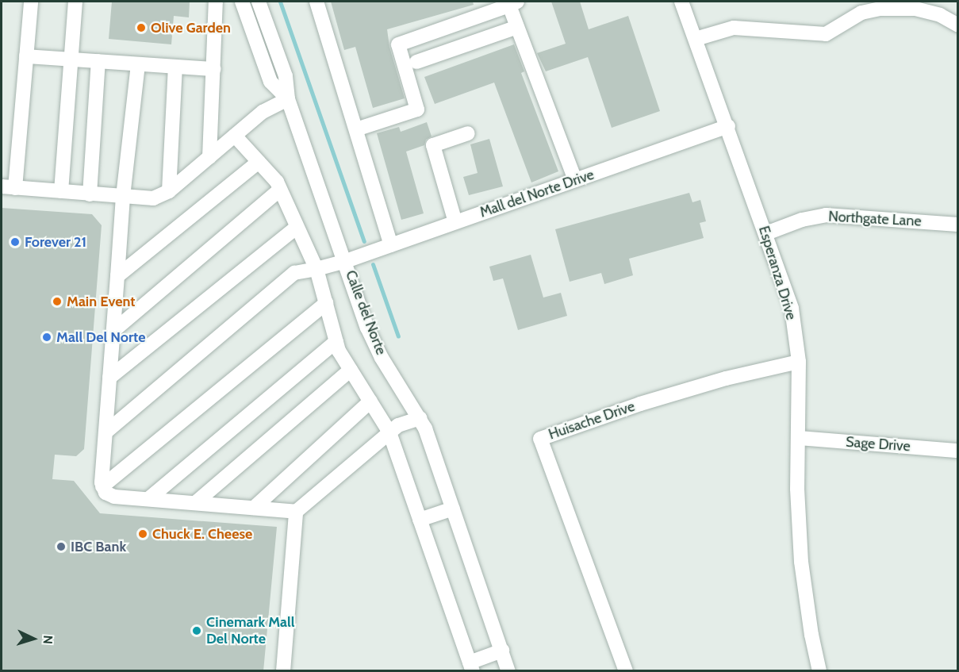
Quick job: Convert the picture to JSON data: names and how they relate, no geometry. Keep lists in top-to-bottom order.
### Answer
{
  "streets": {
    "street": [
      "Mall del Norte Drive",
      "Northgate Lane",
      "Esperanza Drive",
      "Calle del Norte",
      "Huisache Drive",
      "Sage Drive"
    ]
  },
  "crossings": [
    ["Mall del Norte Drive", "Esperanza Drive"],
    ["Mall del Norte Drive", "Calle del Norte"],
    ["Northgate Lane", "Esperanza Drive"],
    ["Esperanza Drive", "Huisache Drive"],
    ["Esperanza Drive", "Sage Drive"]
  ],
  "places": [
    "Olive Garden",
    "Forever 21",
    "Main Event",
    "Mall Del Norte",
    "Chuck E. Cheese",
    "IBC Bank",
    "Cinemark Mall Del Norte"
  ],
  "north": "right"
}
